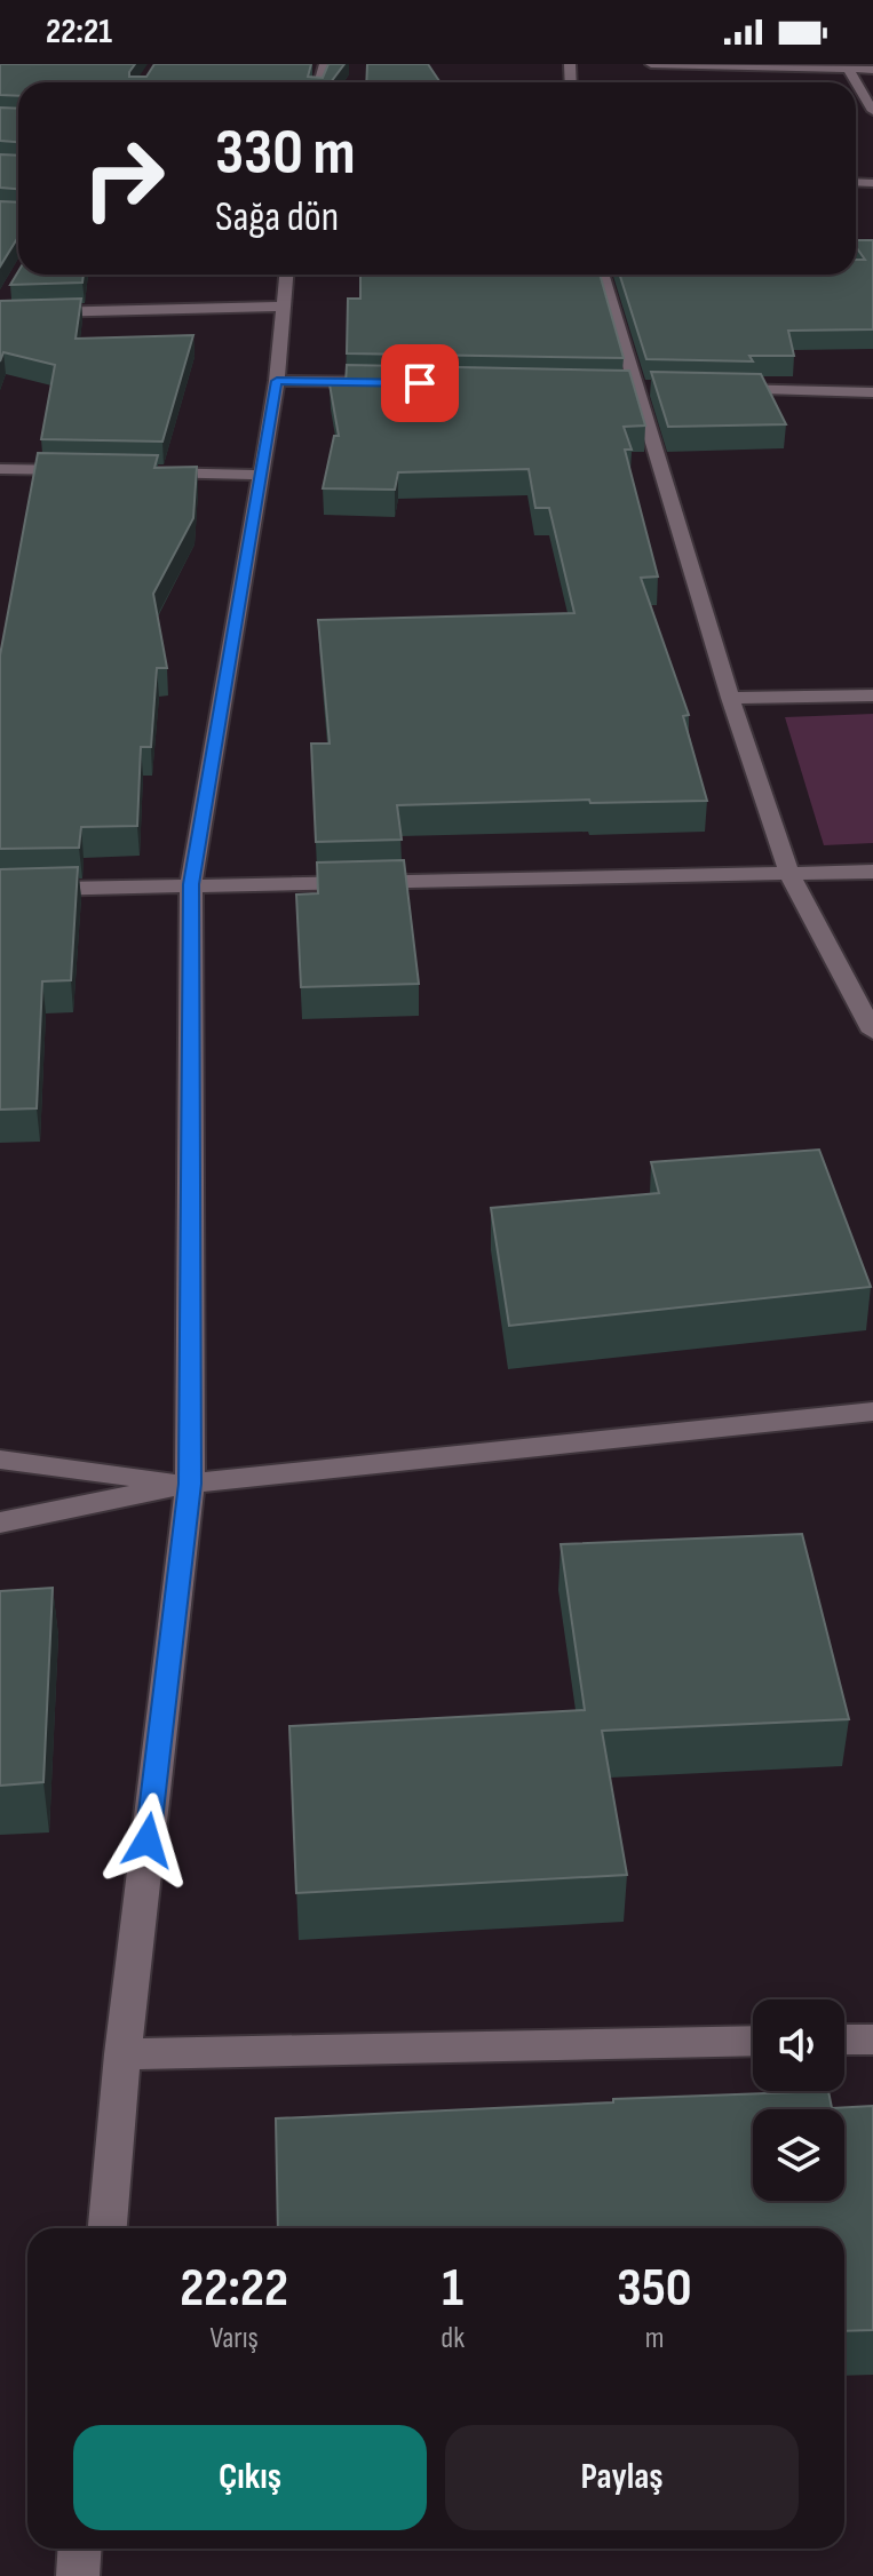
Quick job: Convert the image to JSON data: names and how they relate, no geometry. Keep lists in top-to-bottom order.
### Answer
{
  "page": {
    "status": "22:21",
    "turn": ["330 m", "Sağa dön"],
    "eta": [
      "22:22",
      "Varış",
      "1",
      "dk",
      "350",
      "m"
    ],
    "buttons": ["Çıkış", "Paylaş"]
  }
}
